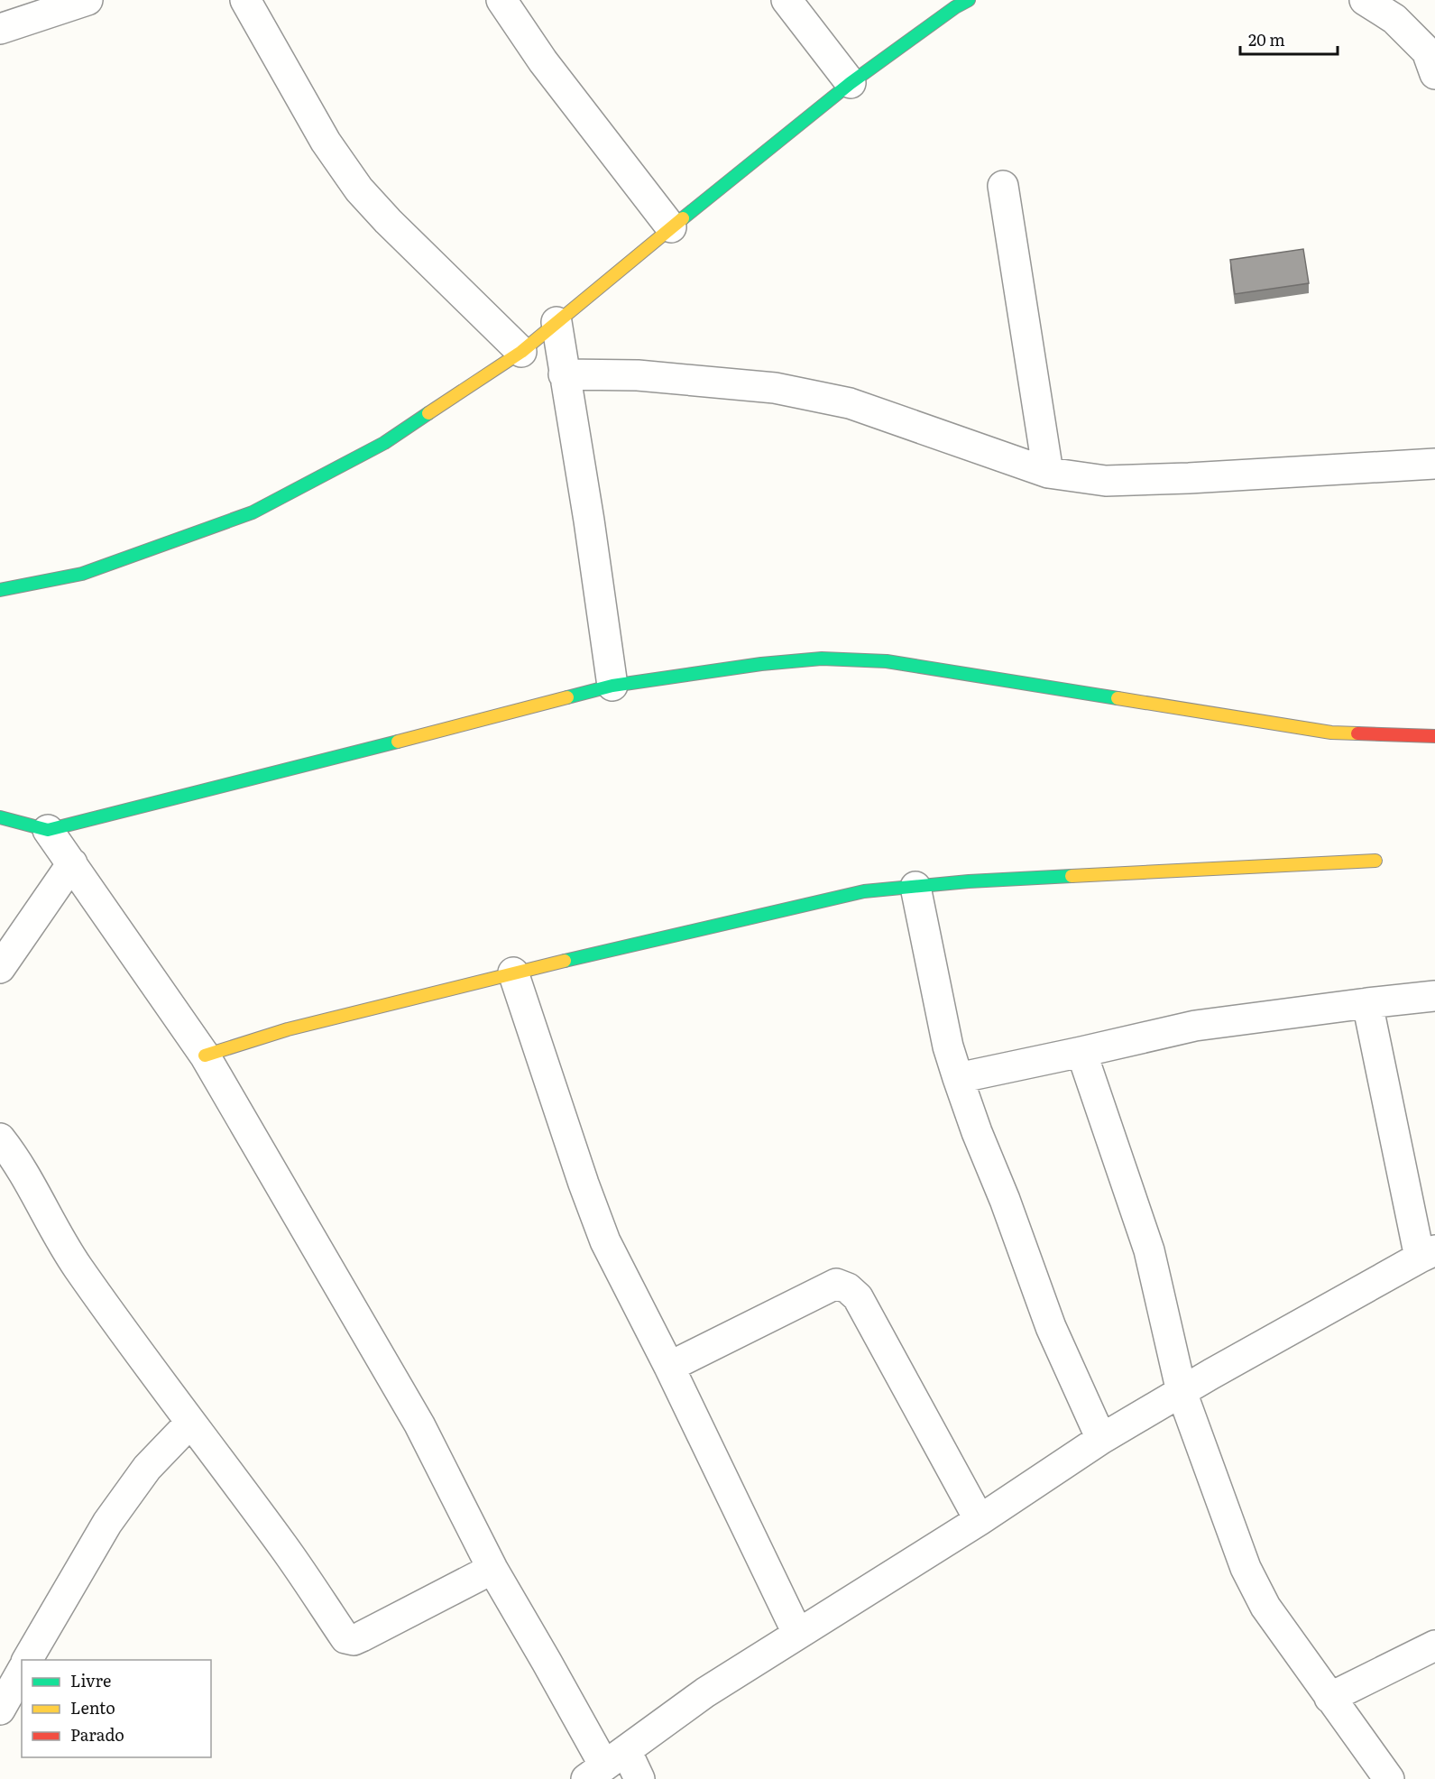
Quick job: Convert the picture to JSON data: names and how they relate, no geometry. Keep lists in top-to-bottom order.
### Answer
{
  "legend": ["Livre", "Lento", "Parado"],
  "scale_bar": "20 m"
}
